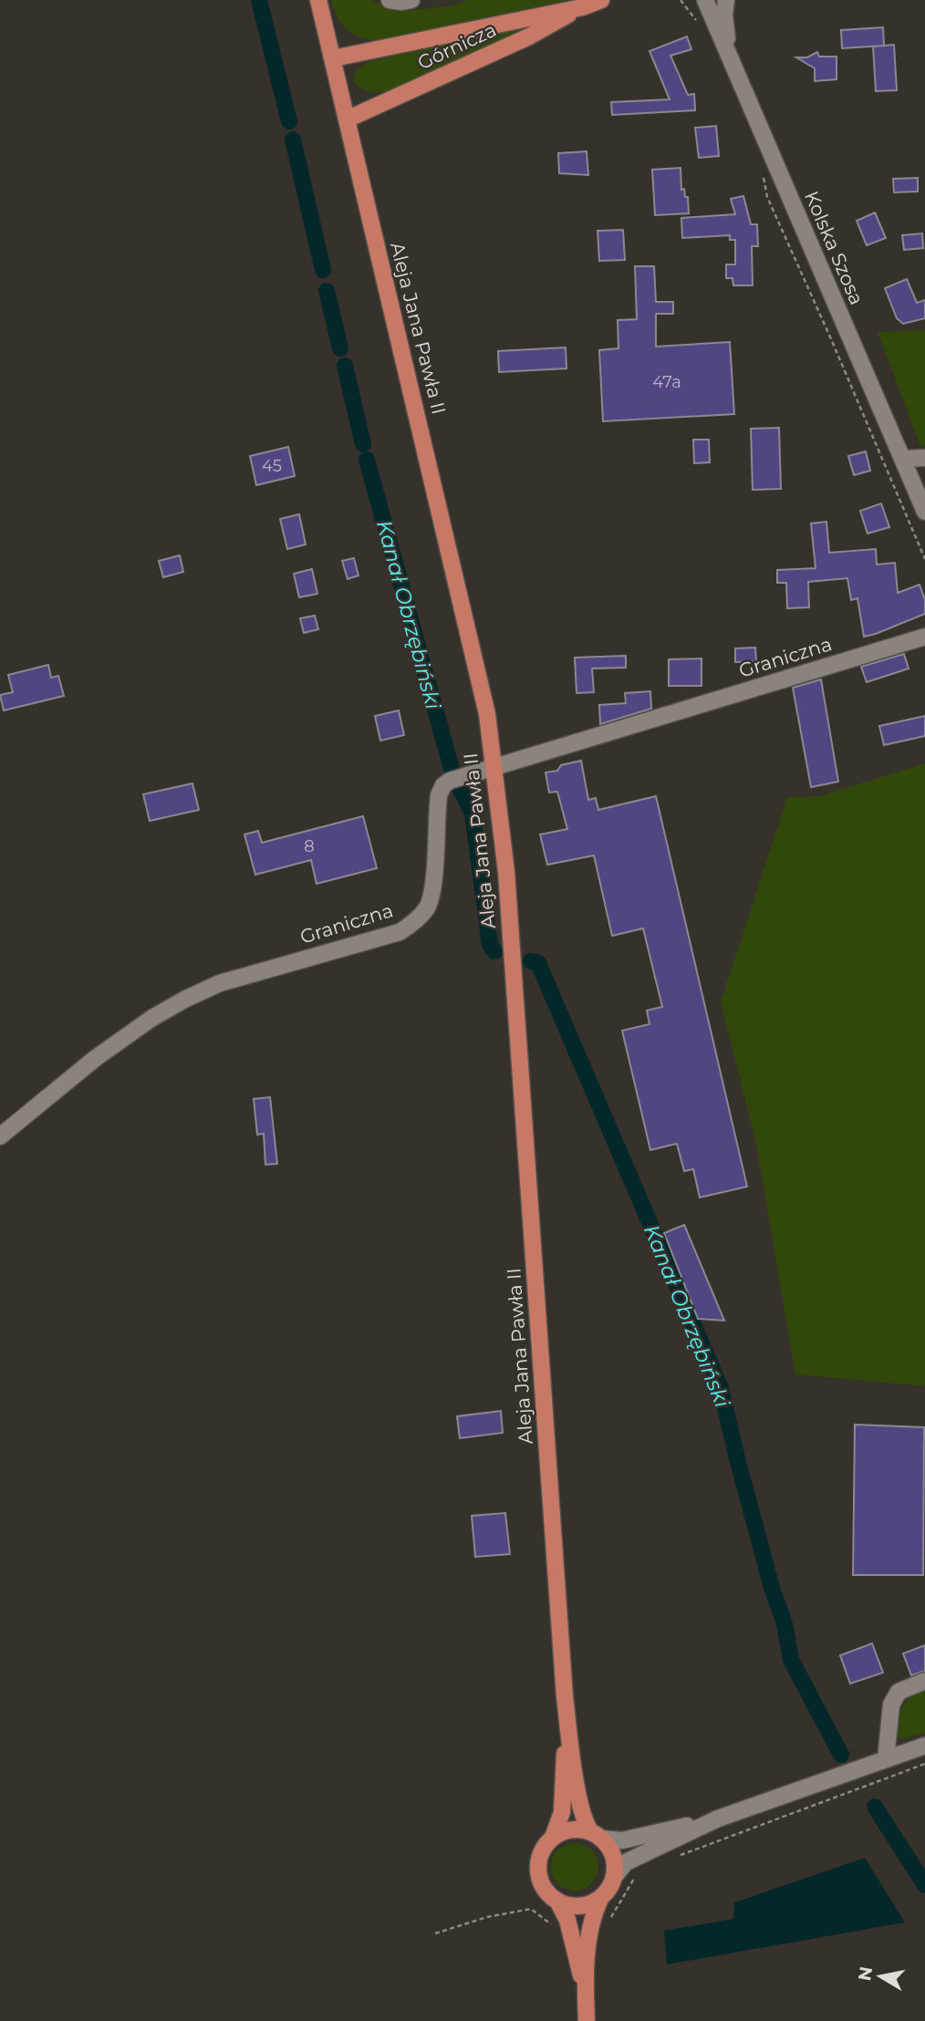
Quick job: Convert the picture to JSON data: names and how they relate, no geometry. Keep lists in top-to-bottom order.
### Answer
{
  "streets": {
    "main road": ["Górnicza", "Aleja Jana Pawła II"],
    "street": ["Kolska Szosa", "Graniczna"]
  },
  "crossings": [
    ["Górnicza", "Aleja Jana Pawła II"],
    ["Aleja Jana Pawła II", "Graniczna"]
  ],
  "water": ["Kanał Obrzębiński"],
  "house_numbers": ["47a", "45", "8"],
  "north": "left"
}
